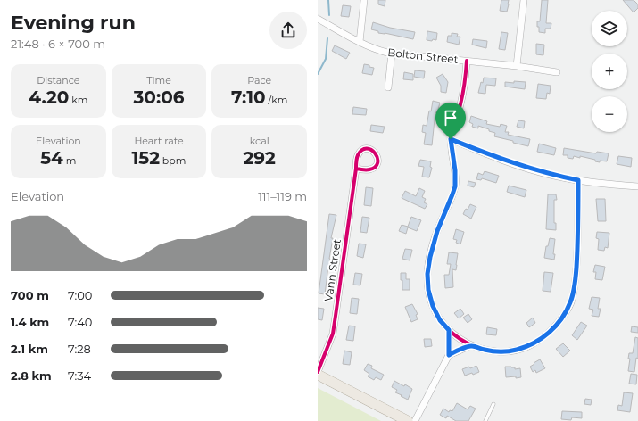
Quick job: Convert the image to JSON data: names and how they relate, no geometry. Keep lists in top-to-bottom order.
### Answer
{
  "streets": {
    "street": ["Bolton Street", "Vann Street"]
  },
  "page": {
    "heading": ["Evening run", "21:48 · 6 × 700 m"],
    "map_buttons": ["+", "−"],
    "stats": [
      ["Distance", "4.20 km"],
      ["Time", "30:06"],
      ["Pace", "7:10 /km"],
      ["Elevation", "54 m"],
      ["Heart rate", "152 bpm"],
      ["kcal", "292"]
    ],
    "chart": ["Elevation", "111–119 m"],
    "list": [
      {
        "name": "700 m",
        "note": "7:00"
      },
      {
        "name": "1.4 km",
        "note": "7:40"
      },
      {
        "name": "2.1 km",
        "note": "7:28"
      },
      {
        "name": "2.8 km",
        "note": "7:34"
      }
    ]
  }
}
